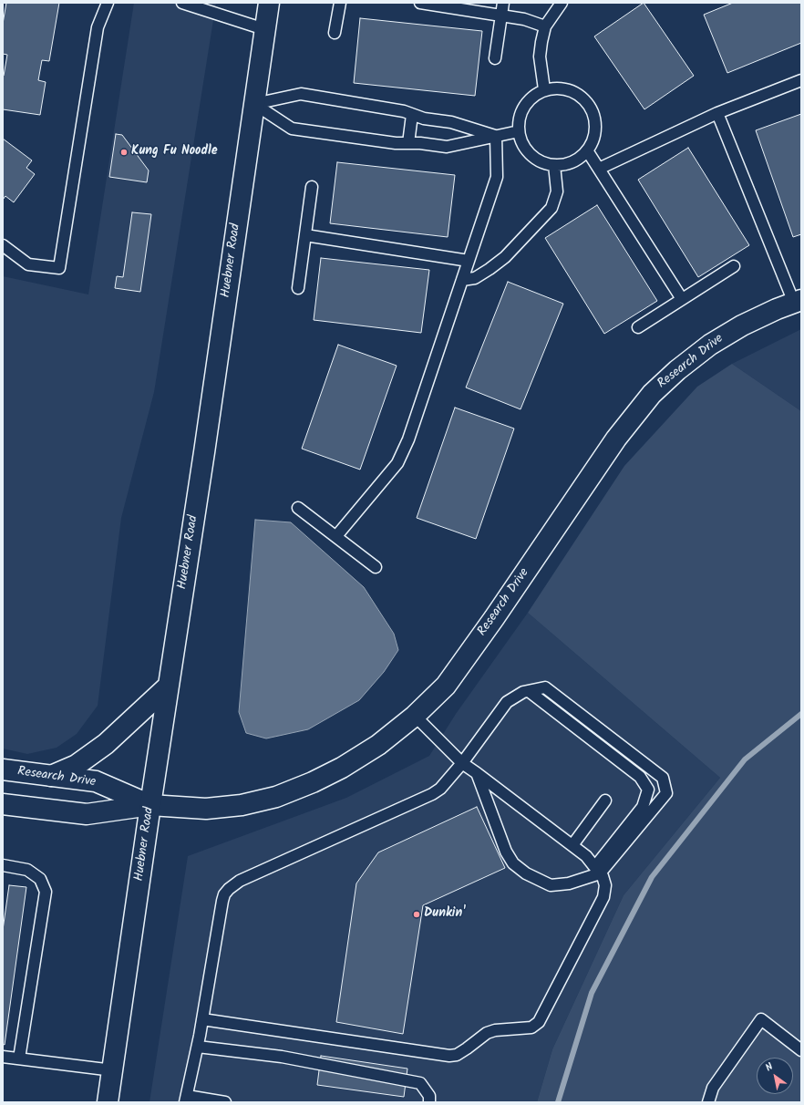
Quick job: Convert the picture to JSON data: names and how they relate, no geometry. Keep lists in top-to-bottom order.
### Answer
{
  "streets": {
    "main road": ["Huebner Road", "Research Drive"]
  },
  "crossings": [
    ["Huebner Road", "Research Drive"]
  ],
  "places": ["Kung Fu Noodle", "Dunkin'"],
  "north": "top left"
}
